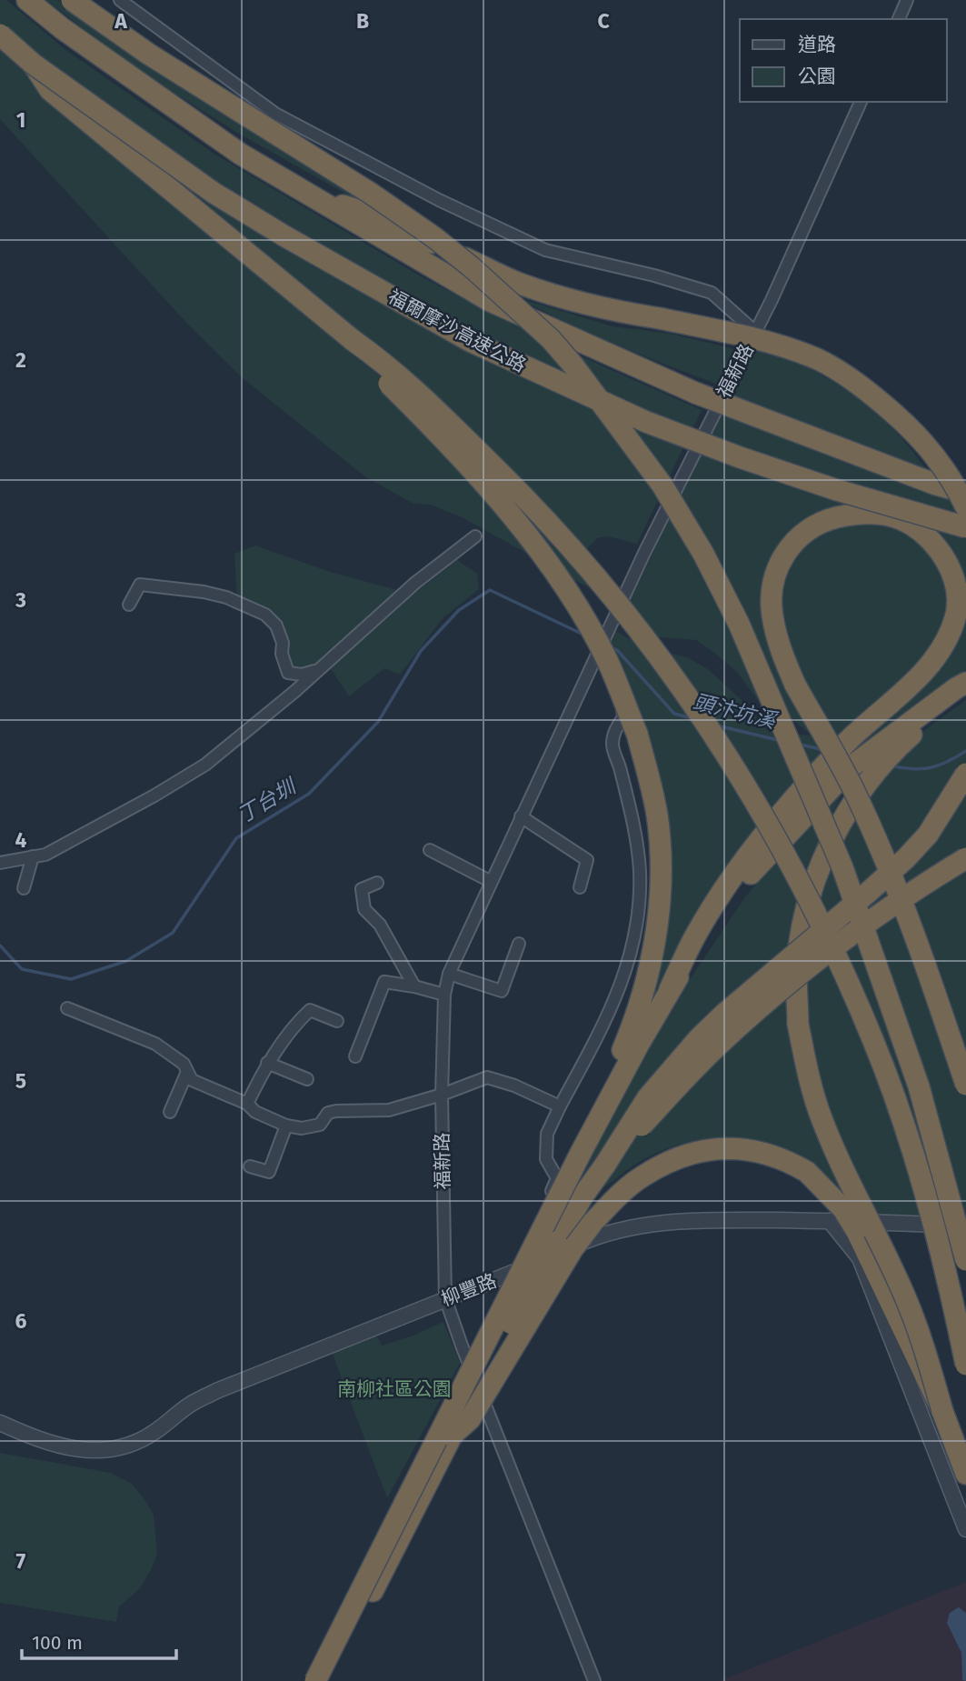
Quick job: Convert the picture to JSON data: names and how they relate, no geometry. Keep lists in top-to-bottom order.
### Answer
{
  "streets": {
    "highway": ["福爾摩沙高速公路"],
    "street": ["福新路", "柳豐路"]
  },
  "crossings": [
    ["福新路", "柳豐路"]
  ],
  "water": ["頭汴坑溪", "丁台圳"],
  "parks": ["南柳社區公園"],
  "legend": ["道路", "公園"],
  "scale_bar": "100 m",
  "grid": {
    "columns": ["A", "B", "C"],
    "rows": [
      "1",
      "2",
      "3",
      "4",
      "5",
      "6",
      "7"
    ]
  }
}
